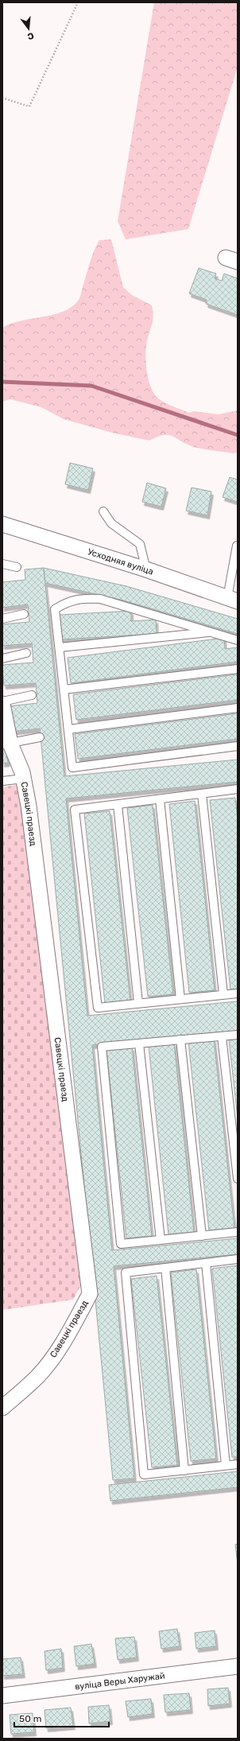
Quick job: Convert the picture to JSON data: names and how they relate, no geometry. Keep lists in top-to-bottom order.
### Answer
{
  "streets": {
    "street": ["Усходняя вуліца", "Савецкі праезд", "вуліца Веры Харужай"]
  },
  "scale_bar": "50 m",
  "north": "bottom"
}
